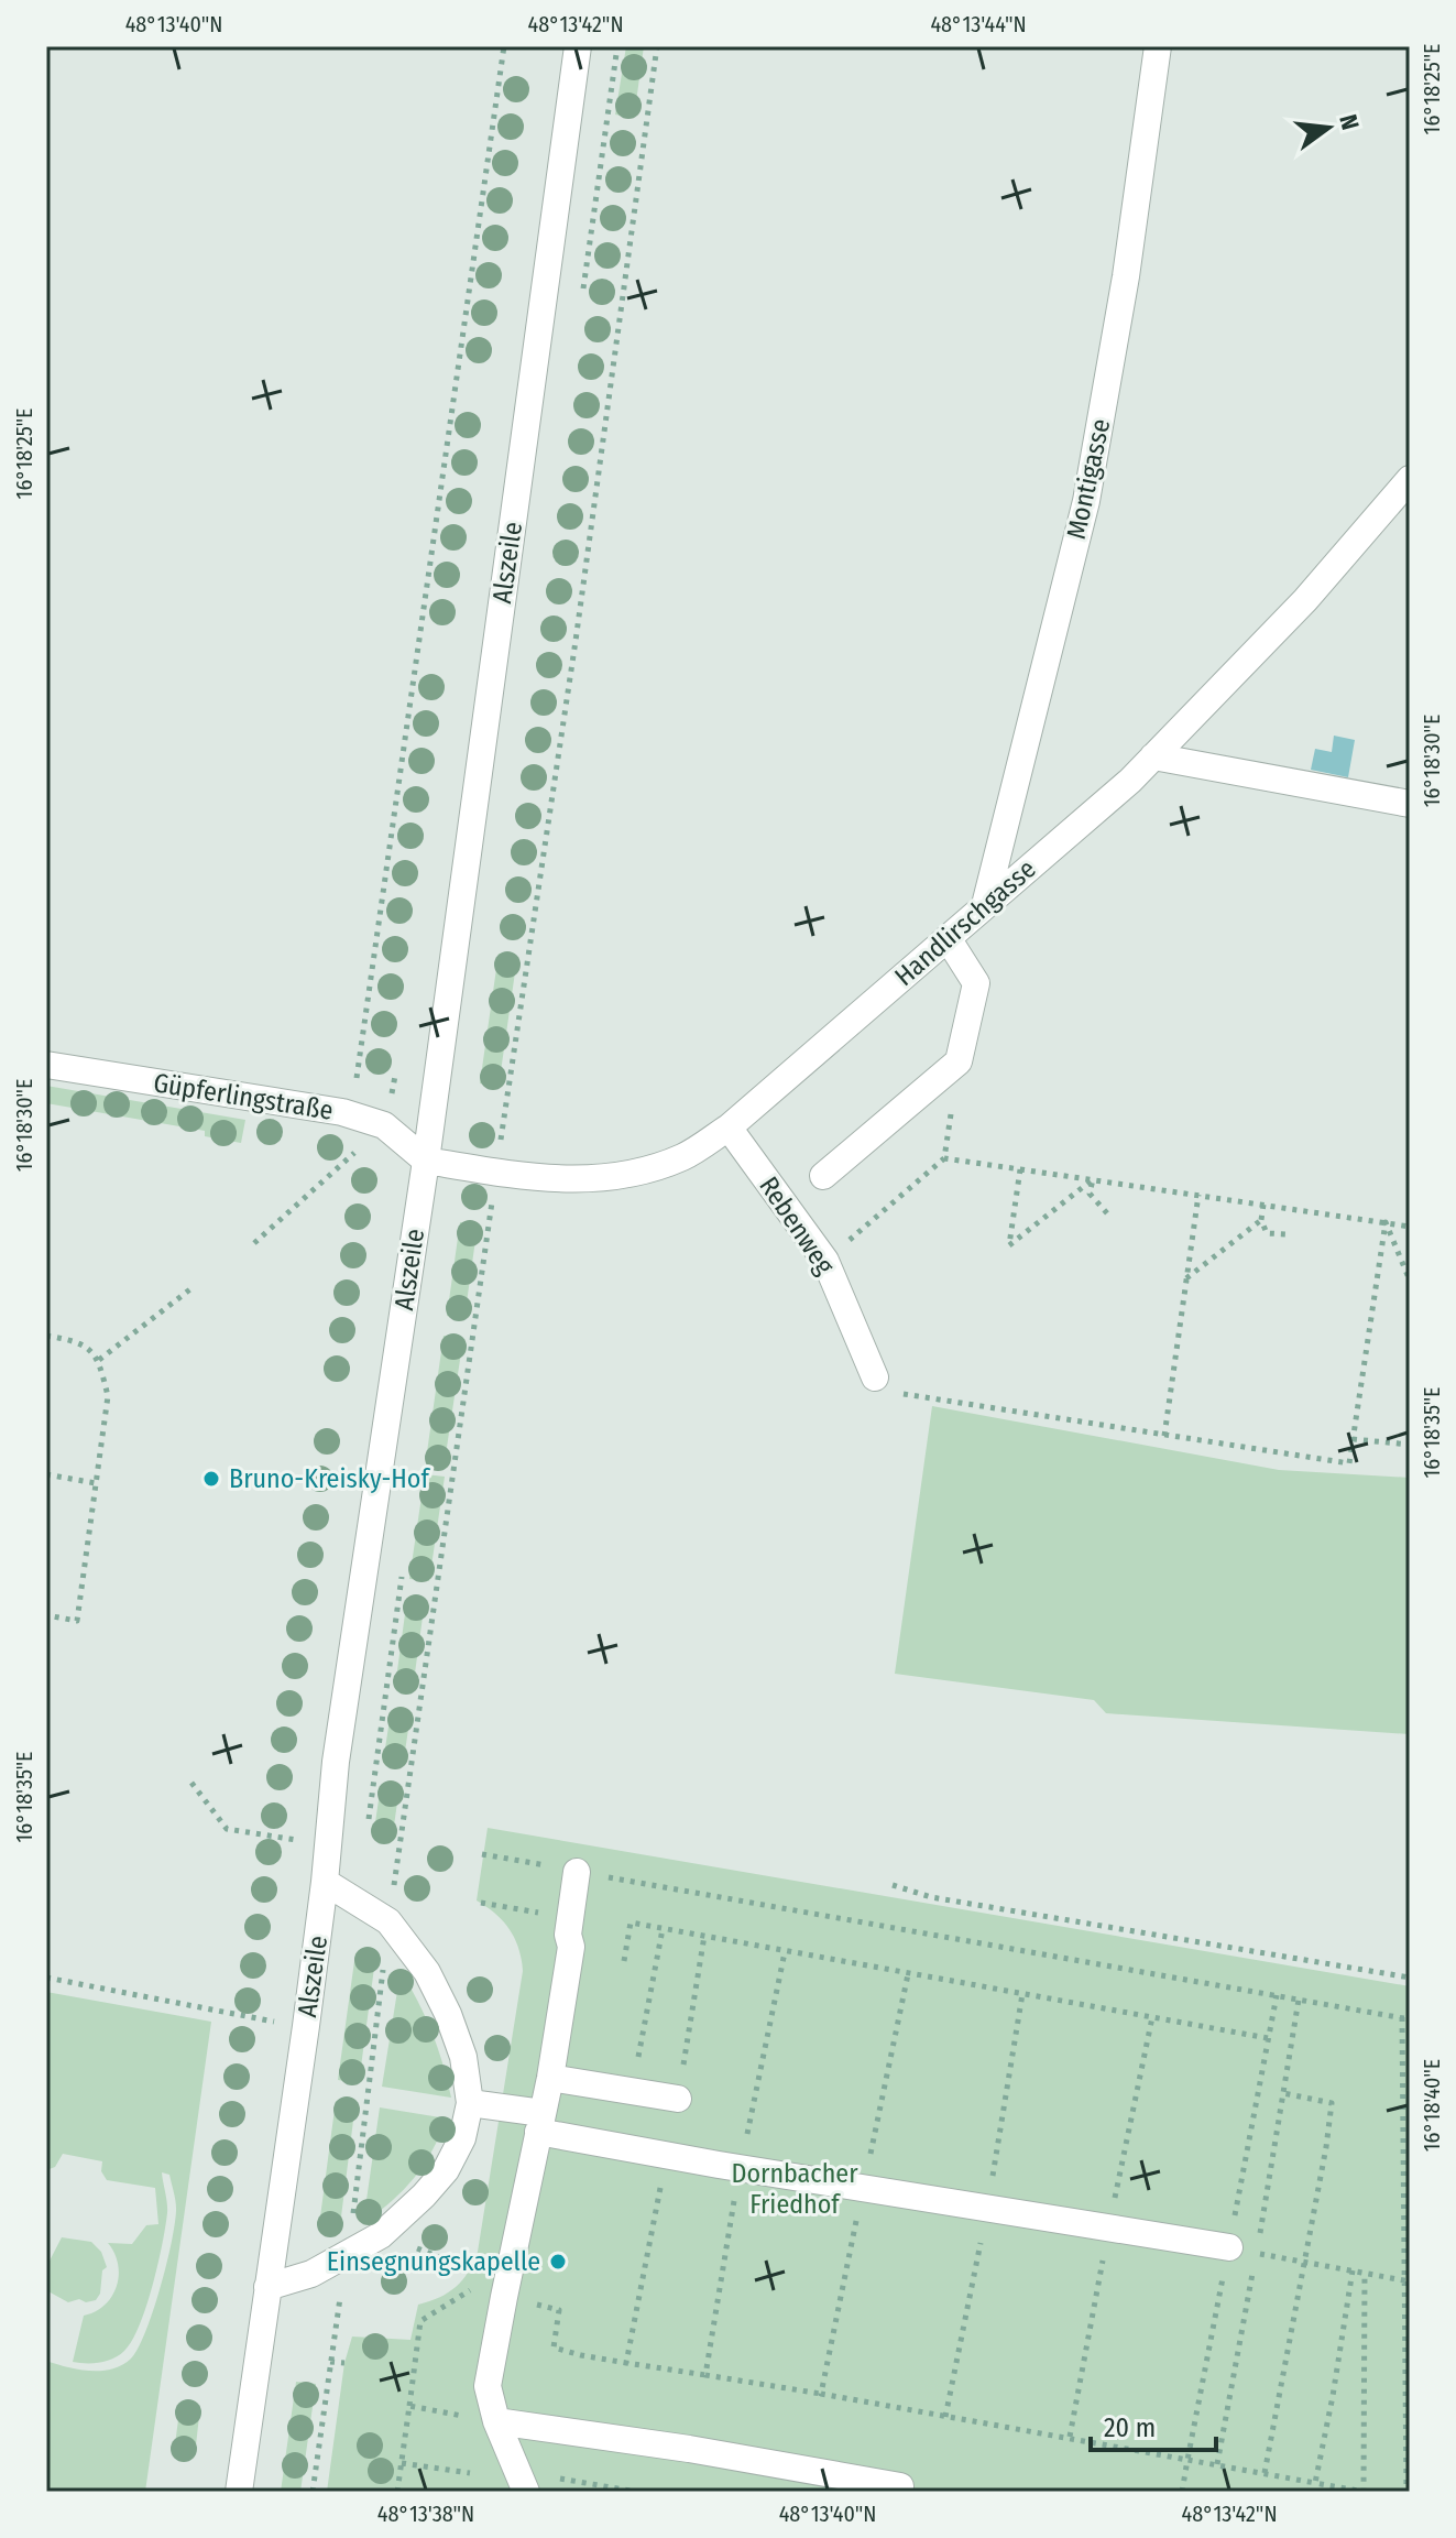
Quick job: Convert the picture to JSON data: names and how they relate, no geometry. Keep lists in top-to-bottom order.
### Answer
{
  "streets": {
    "street": [
      "Montigasse",
      "Alszeile",
      "Handlirschgasse",
      "Güpferlingstraße",
      "Rebenweg"
    ]
  },
  "crossings": [
    ["Montigasse", "Handlirschgasse"],
    ["Alszeile", "Handlirschgasse"],
    ["Alszeile", "Güpferlingstraße"],
    ["Handlirschgasse", "Güpferlingstraße"],
    ["Handlirschgasse", "Rebenweg"]
  ],
  "parks": ["Dornbacher Friedhof"],
  "places": ["Bruno-Kreisky-Hof", "Einsegnungskapelle"],
  "scale_bar": "20 m",
  "north": "right",
  "coordinates": [
    "48°13'40\"N",
    "48°13'42\"N",
    "48°13'44\"N",
    "16°18'25\"E",
    "16°18'30\"E",
    "16°18'35\"E",
    "16°18'40\"E",
    "48°13'38\"N"
  ]
}
